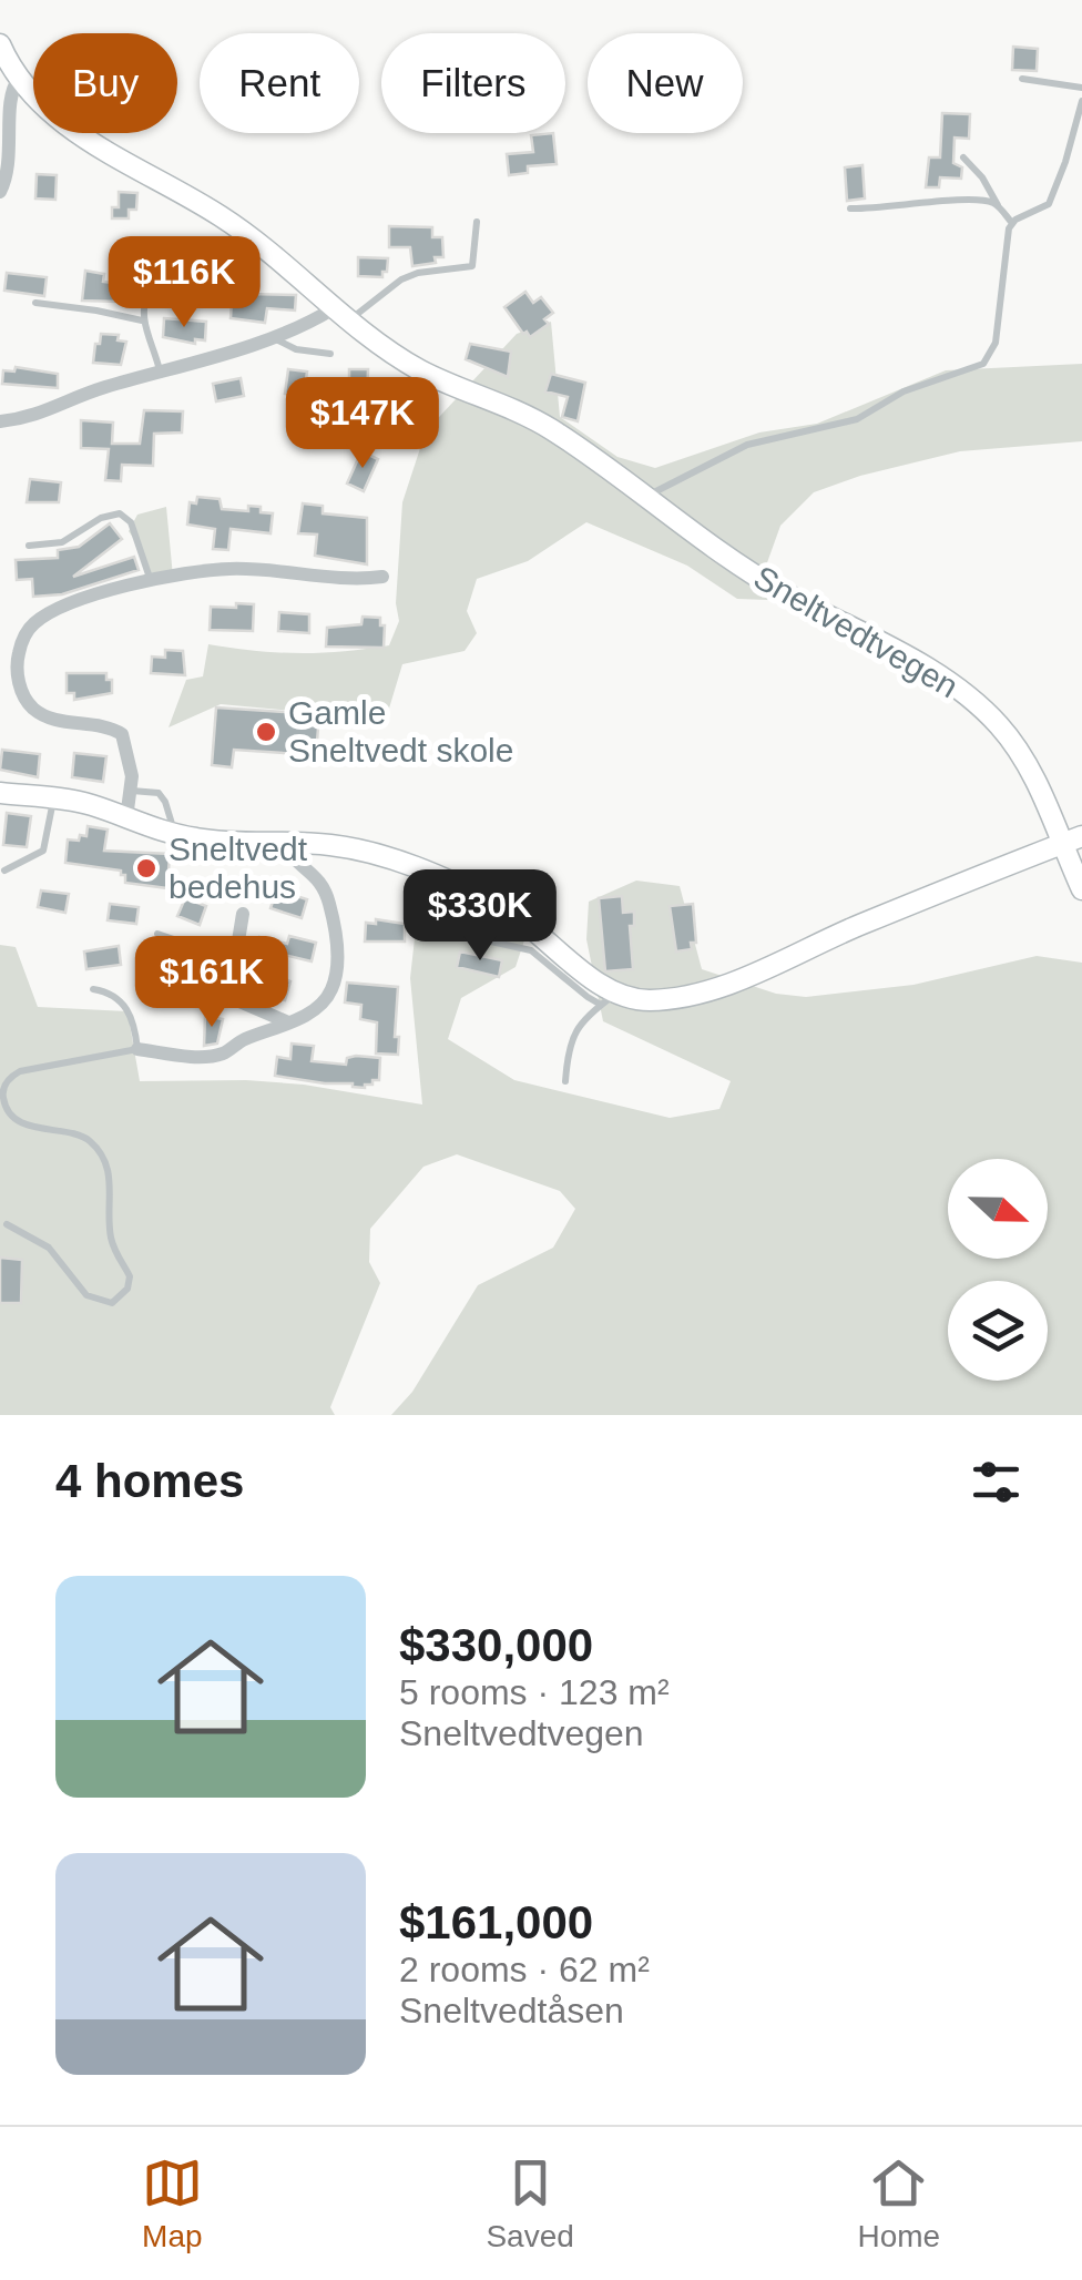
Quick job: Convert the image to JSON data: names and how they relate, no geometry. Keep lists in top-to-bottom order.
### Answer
{
  "streets": {
    "main road": ["Sneltvedtvegen"]
  },
  "places": ["Gamle Sneltvedt skole", "Sneltvedt bedehus"],
  "north": "right",
  "page": {
    "chip": [
      "Buy",
      "Rent",
      "Filters",
      "New"
    ],
    "price": [
      "$116K",
      "$147K",
      "$330K",
      "$161K"
    ],
    "heading": "4 homes",
    "list": [
      {
        "name": "$330,000",
        "note": "5 rooms · 123 m² · Sneltvedtvegen"
      },
      {
        "name": "$161,000",
        "note": "2 rooms · 62 m² · Sneltvedtåsen"
      }
    ],
    "tabs": ["Map", "Saved", "Home"]
  }
}
